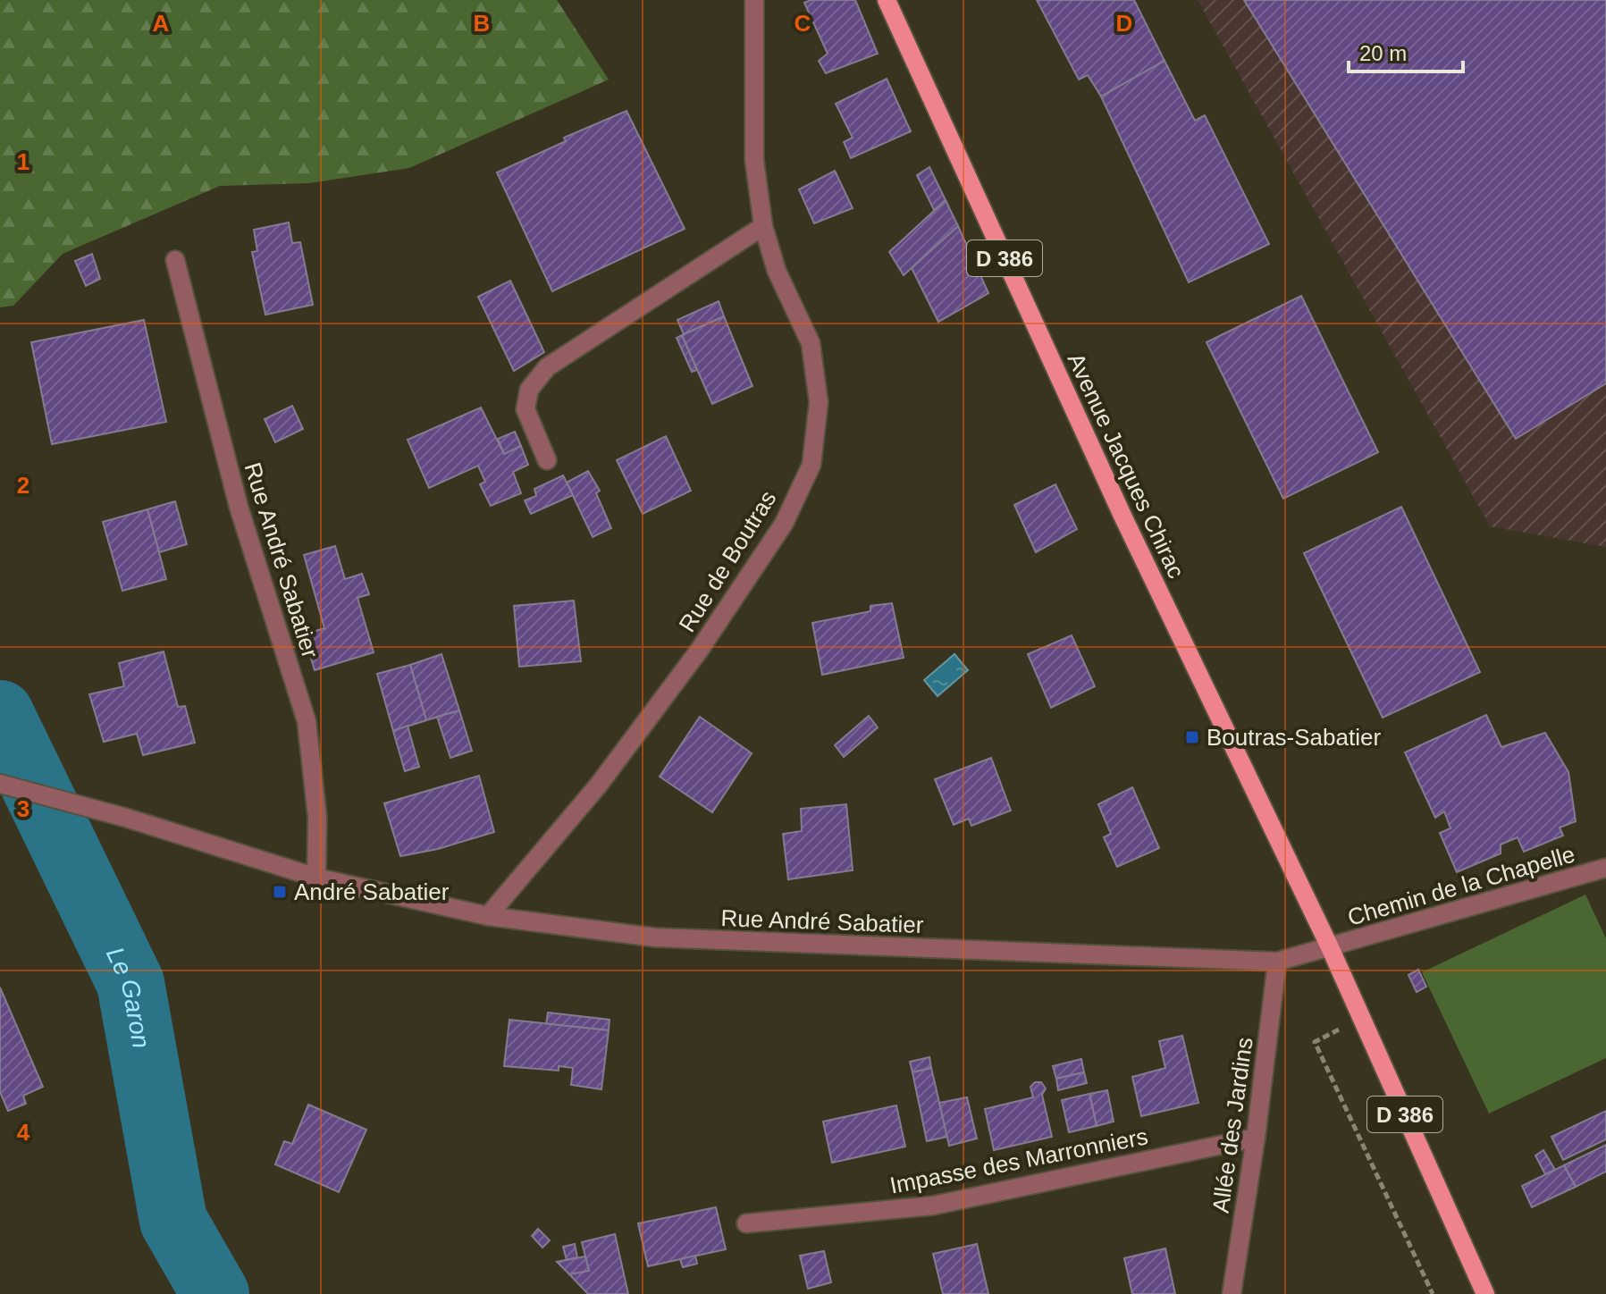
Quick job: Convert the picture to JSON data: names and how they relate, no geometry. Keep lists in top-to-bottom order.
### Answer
{
  "streets": {
    "main road": ["D 386", "Avenue Jacques Chirac"],
    "street": [
      "Rue André Sabatier",
      "Rue de Boutras",
      "Chemin de la Chapelle",
      "Allée des Jardins",
      "Impasse des Marronniers"
    ]
  },
  "crossings": [
    ["D 386", "Avenue Jacques Chirac"],
    ["D 386", "Rue André Sabatier"],
    ["D 386", "Chemin de la Chapelle"],
    ["Avenue Jacques Chirac", "Rue André Sabatier"],
    ["Avenue Jacques Chirac", "Chemin de la Chapelle"],
    ["Rue André Sabatier", "Rue de Boutras"],
    ["Rue André Sabatier", "Chemin de la Chapelle"],
    ["Rue André Sabatier", "Allée des Jardins"],
    ["Allée des Jardins", "Impasse des Marronniers"]
  ],
  "water": ["Le Garon"],
  "places": {
    "transit": ["Boutras-Sabatier", "André Sabatier"]
  },
  "scale_bar": "20 m",
  "grid": {
    "columns": [
      "A",
      "B",
      "C",
      "D"
    ],
    "rows": [
      "1",
      "2",
      "3",
      "4"
    ]
  }
}
